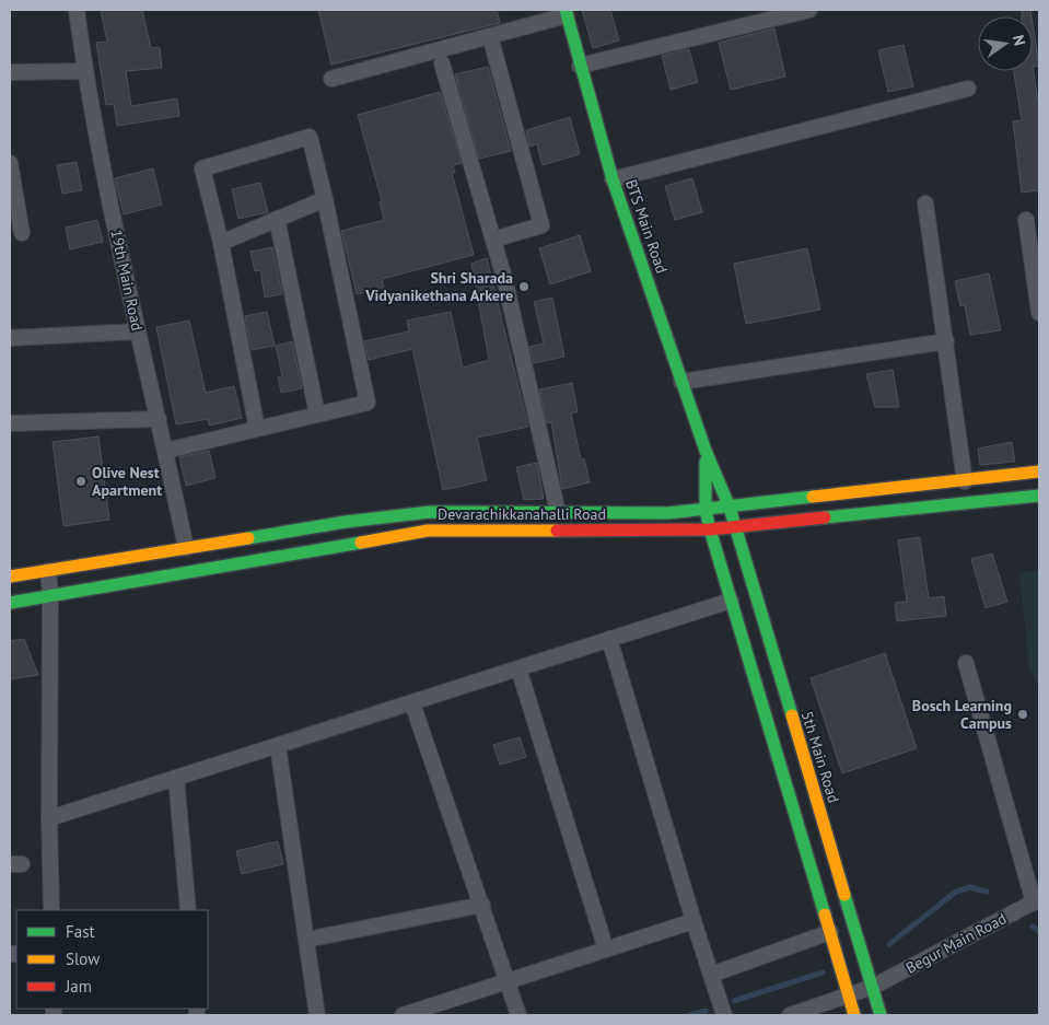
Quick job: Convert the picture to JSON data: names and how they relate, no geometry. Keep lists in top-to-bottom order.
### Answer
{
  "streets": {
    "main road": ["BTS Main Road", "Devarachikkanahalli Road", "5th Main Road"],
    "street": ["19th Main Road", "Begur Main Road"]
  },
  "crossings": [
    ["BTS Main Road", "Devarachikkanahalli Road"],
    ["BTS Main Road", "5th Main Road"],
    ["19th Main Road", "Devarachikkanahalli Road"],
    ["Devarachikkanahalli Road", "5th Main Road"],
    ["5th Main Road", "Begur Main Road"]
  ],
  "places": ["Shri Sharada Vidyanikethana Arkere", "Olive Nest Apartment", "Bosch Learning Campus"],
  "legend": ["Fast", "Slow", "Jam"],
  "north": "right"
}
